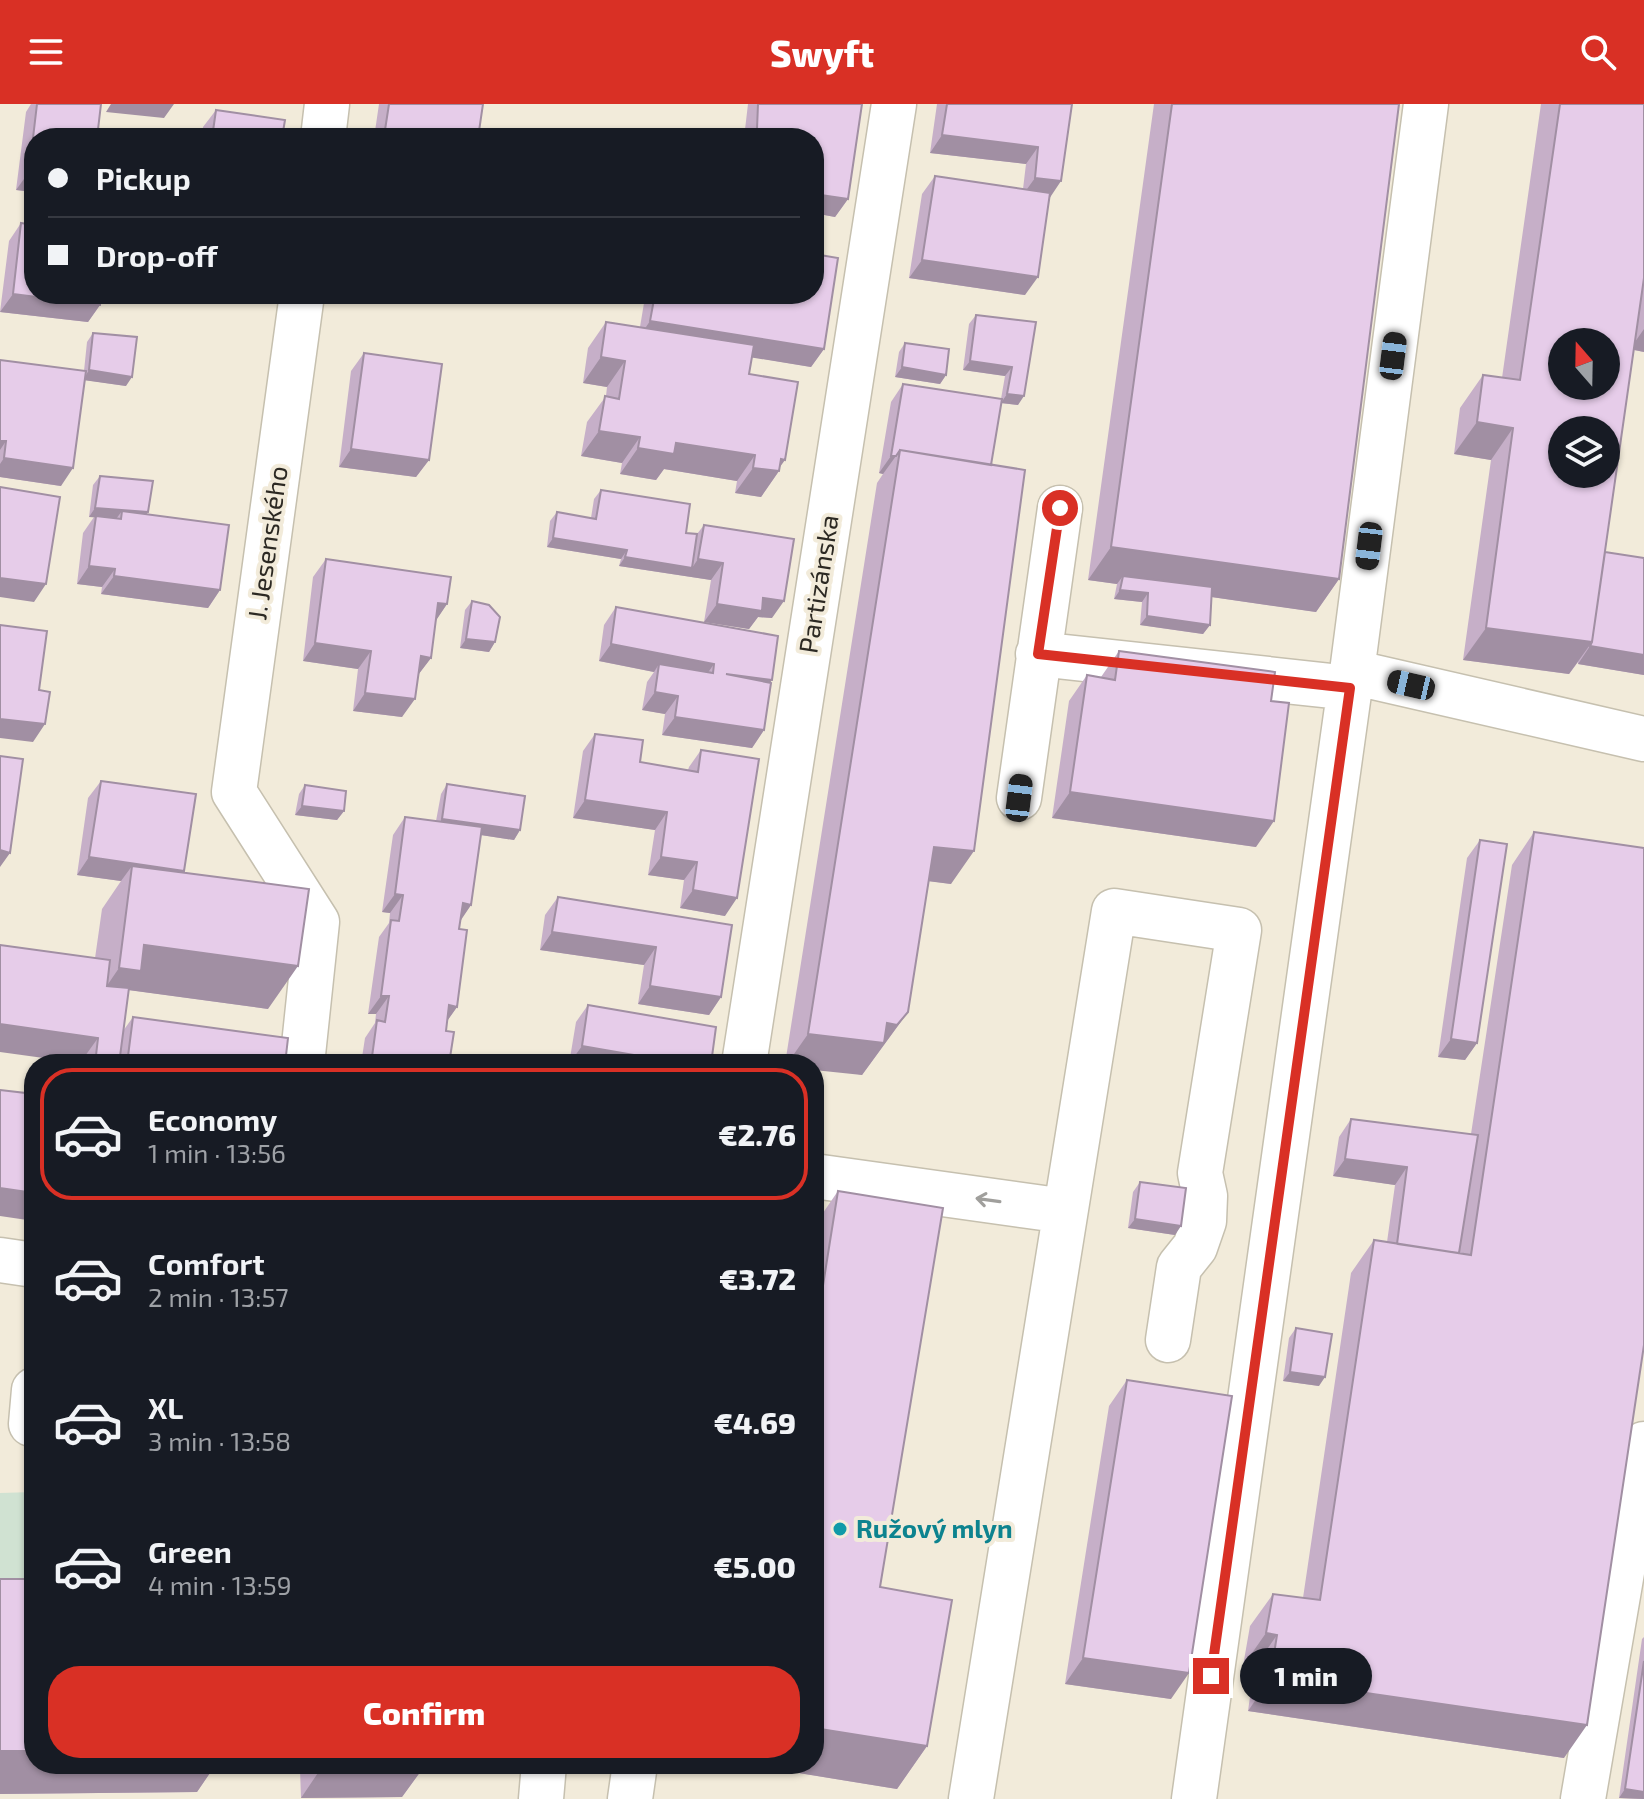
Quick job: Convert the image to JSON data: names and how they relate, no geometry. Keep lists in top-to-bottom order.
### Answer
{
  "streets": {
    "street": ["J. Jesenského", "Partizánska"]
  },
  "places": ["Ružový mlyn"],
  "north": "top",
  "page": {
    "header": "Swyft",
    "banner": ["Pickup", "Drop-off"],
    "list": [
      {
        "name": "Economy",
        "note": "1 min · 13:56",
        "value": "€2.76"
      },
      {
        "name": "Comfort",
        "note": "2 min · 13:57",
        "value": "€3.72"
      },
      {
        "name": "XL",
        "note": "3 min · 13:58",
        "value": "€4.69"
      },
      {
        "name": "Green",
        "note": "4 min · 13:59",
        "value": "€5.00"
      }
    ],
    "bubble": "1 min",
    "buttons": "Confirm"
  }
}
